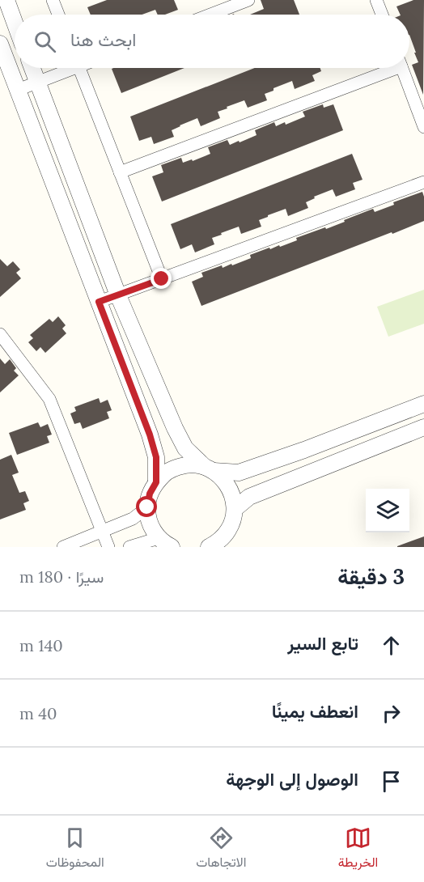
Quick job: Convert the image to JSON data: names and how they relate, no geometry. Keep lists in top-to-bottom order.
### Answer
{
  "page": {
    "search": "ابحث هنا",
    "heading": ["3 دقيقة", "سيرًا · 180 m"],
    "list": [
      ["تابع السير", "140 m"],
      ["انعطف يمينًا", "40 m"],
      "الوصول إلى الوجهة"
    ],
    "nav": ["الخريطة", "الاتجاهات", "المحفوظات"]
  }
}
